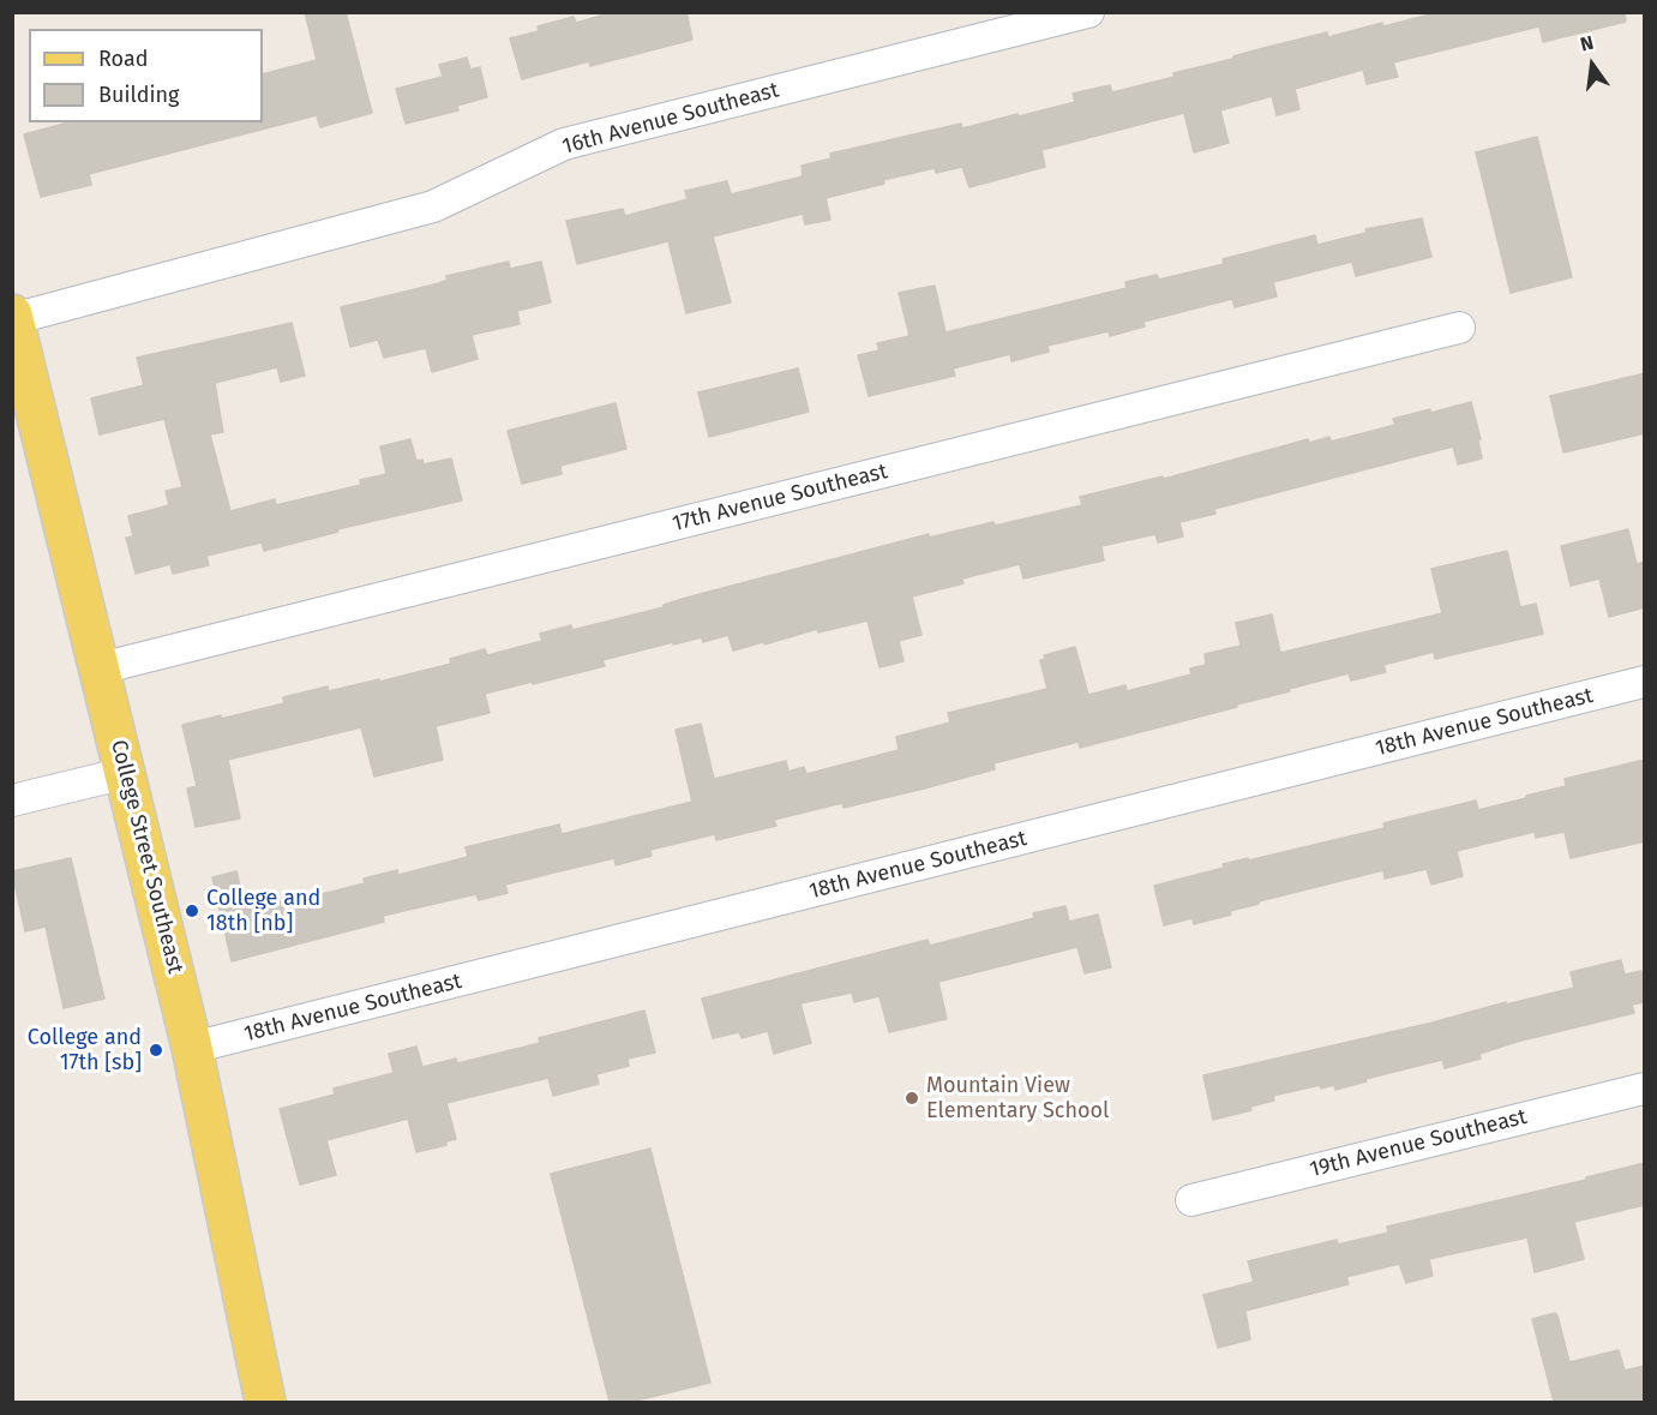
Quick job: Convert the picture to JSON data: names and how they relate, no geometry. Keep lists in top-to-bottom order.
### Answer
{
  "streets": {
    "main road": ["College Street Southeast"],
    "street": [
      "16th Avenue Southeast",
      "17th Avenue Southeast",
      "18th Avenue Southeast",
      "19th Avenue Southeast"
    ]
  },
  "crossings": [
    ["16th Avenue Southeast", "College Street Southeast"],
    ["17th Avenue Southeast", "College Street Southeast"],
    ["18th Avenue Southeast", "College Street Southeast"]
  ],
  "places": ["College and 18th [nb]", "College and 17th [sb]", "Mountain View Elementary School"],
  "legend": ["Road", "Building"],
  "north": "top"
}
